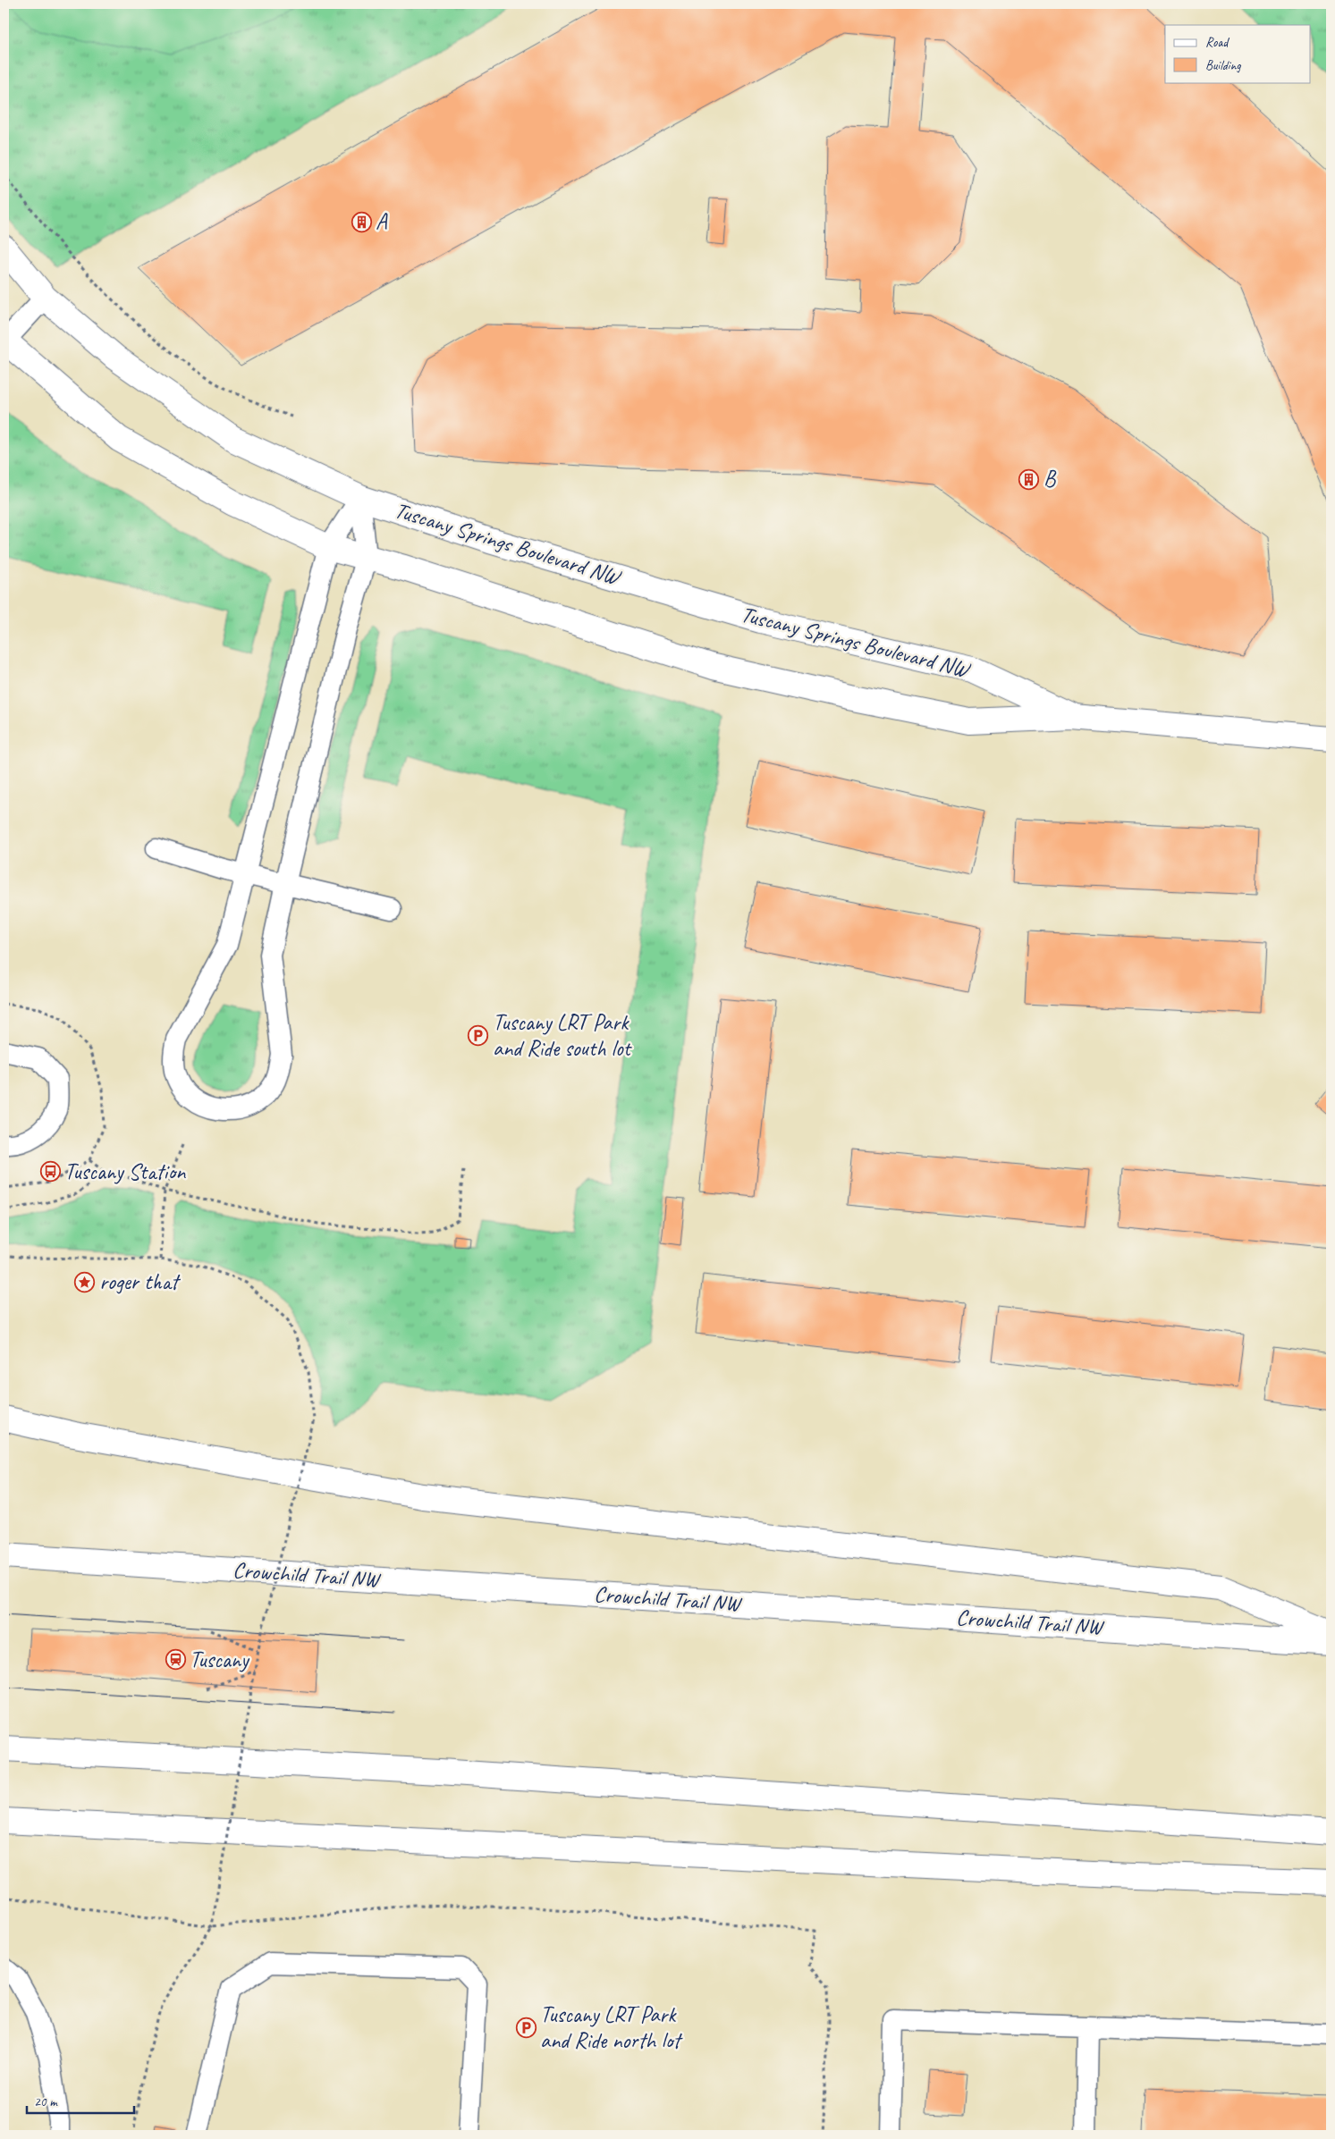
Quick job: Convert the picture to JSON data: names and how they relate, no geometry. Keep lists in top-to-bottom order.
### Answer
{
  "streets": {
    "main road": ["Tuscany Springs Boulevard NW", "Crowchild Trail NW"]
  },
  "places": {
    "building": ["A", "B"],
    "parking": ["Tuscany LRT Park and Ride south lot", "Tuscany LRT Park and Ride north lot"],
    "bus stop": ["Tuscany Station"],
    "place": ["roger that"],
    "station": ["Tuscany"]
  },
  "legend": ["Road", "Building"],
  "scale_bar": "20 m"
}
